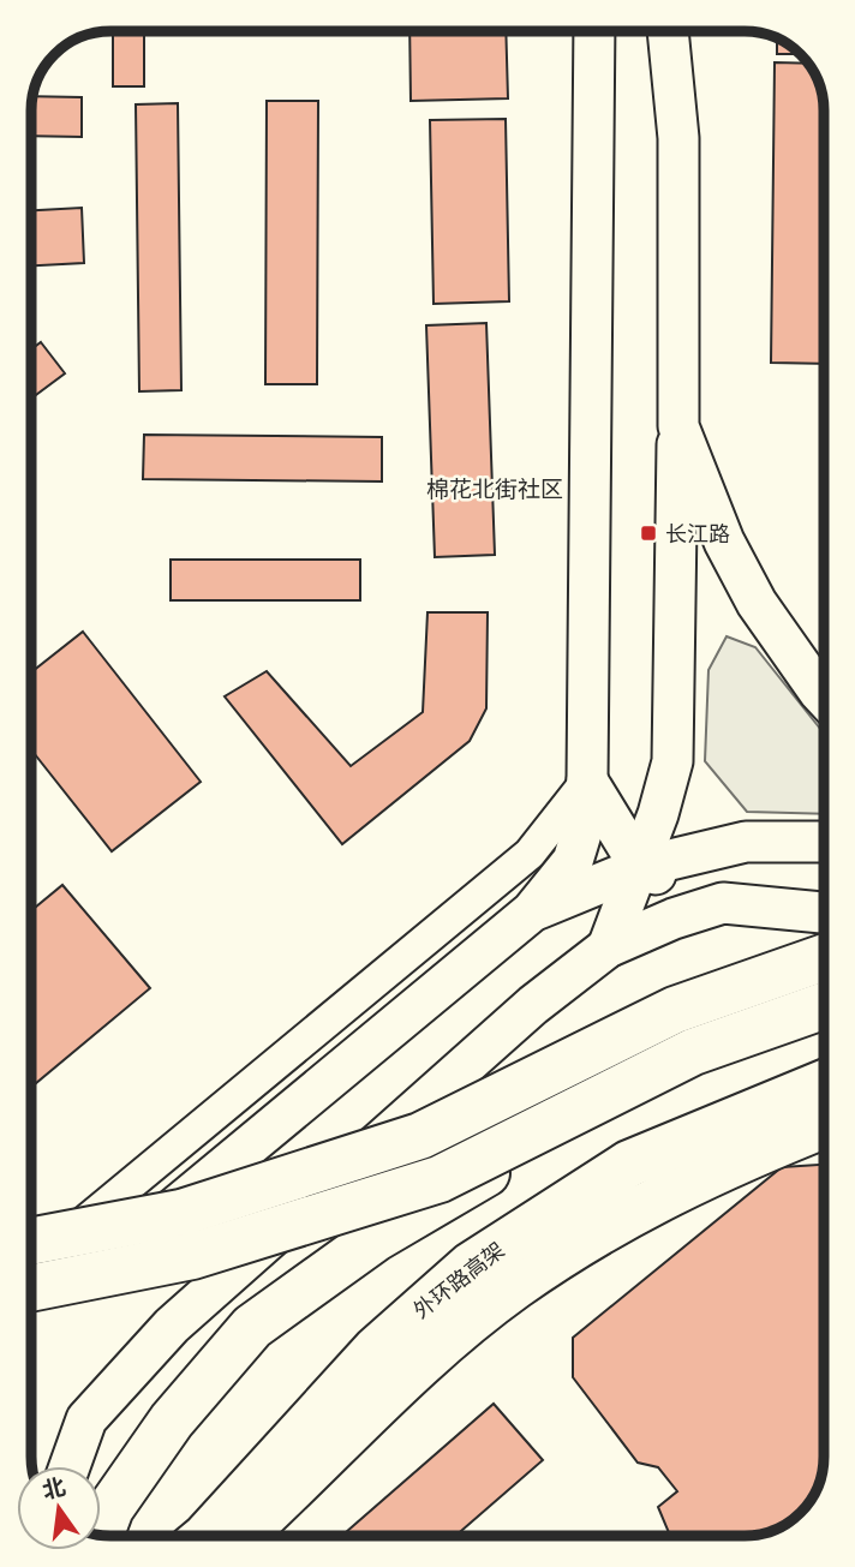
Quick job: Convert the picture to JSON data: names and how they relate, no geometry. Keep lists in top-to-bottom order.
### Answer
{
  "streets": {
    "highway": ["外环路高架"]
  },
  "districts": ["棉花北街社区"],
  "places": {
    "transit": ["长江路"]
  },
  "north": "top"
}
